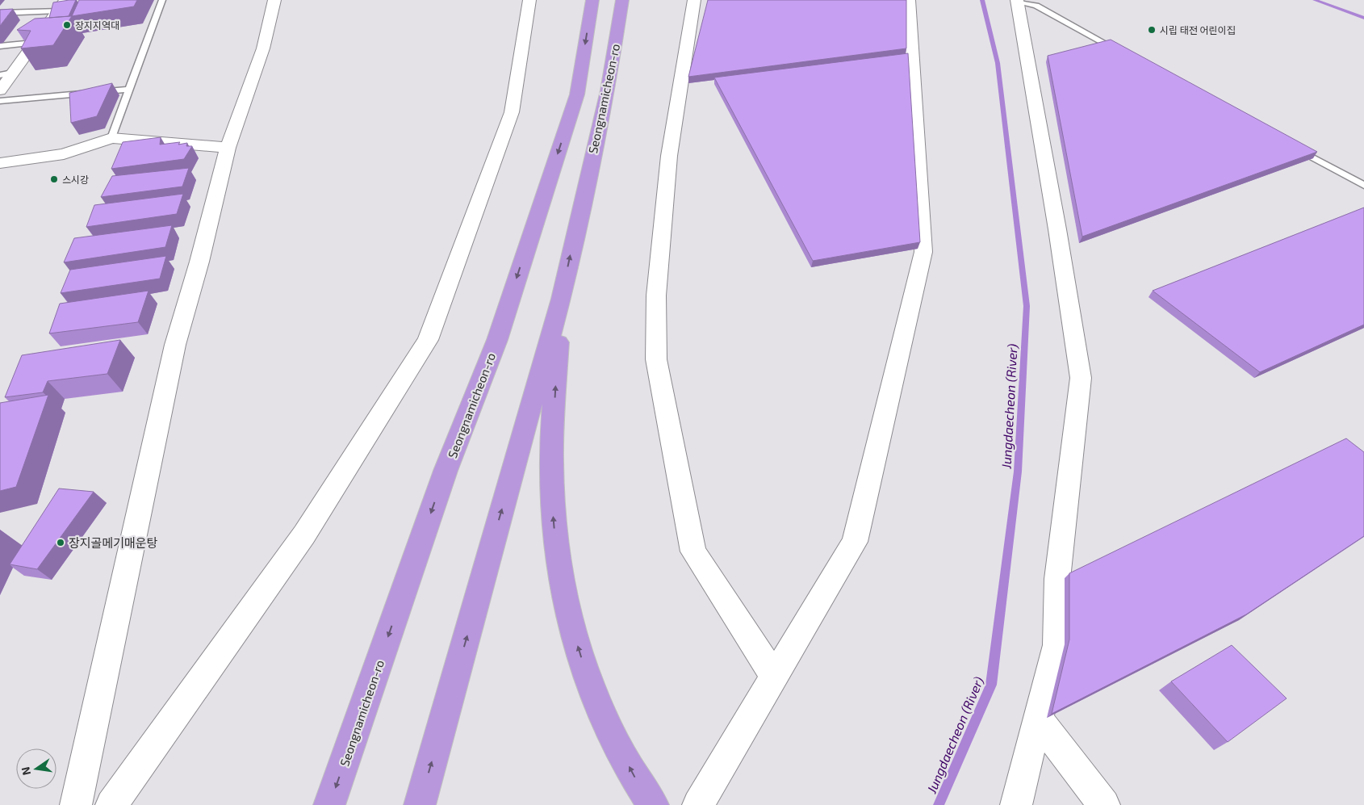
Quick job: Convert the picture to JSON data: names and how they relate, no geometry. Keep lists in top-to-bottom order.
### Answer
{
  "streets": {
    "highway": ["Seongnamicheon-ro"]
  },
  "water": ["Jungdaecheon (River)"],
  "places": [
    "장지지역대",
    "시립 태전 어린이집",
    "스시강",
    "장지골메기매운탕"
  ],
  "north": "left"
}
